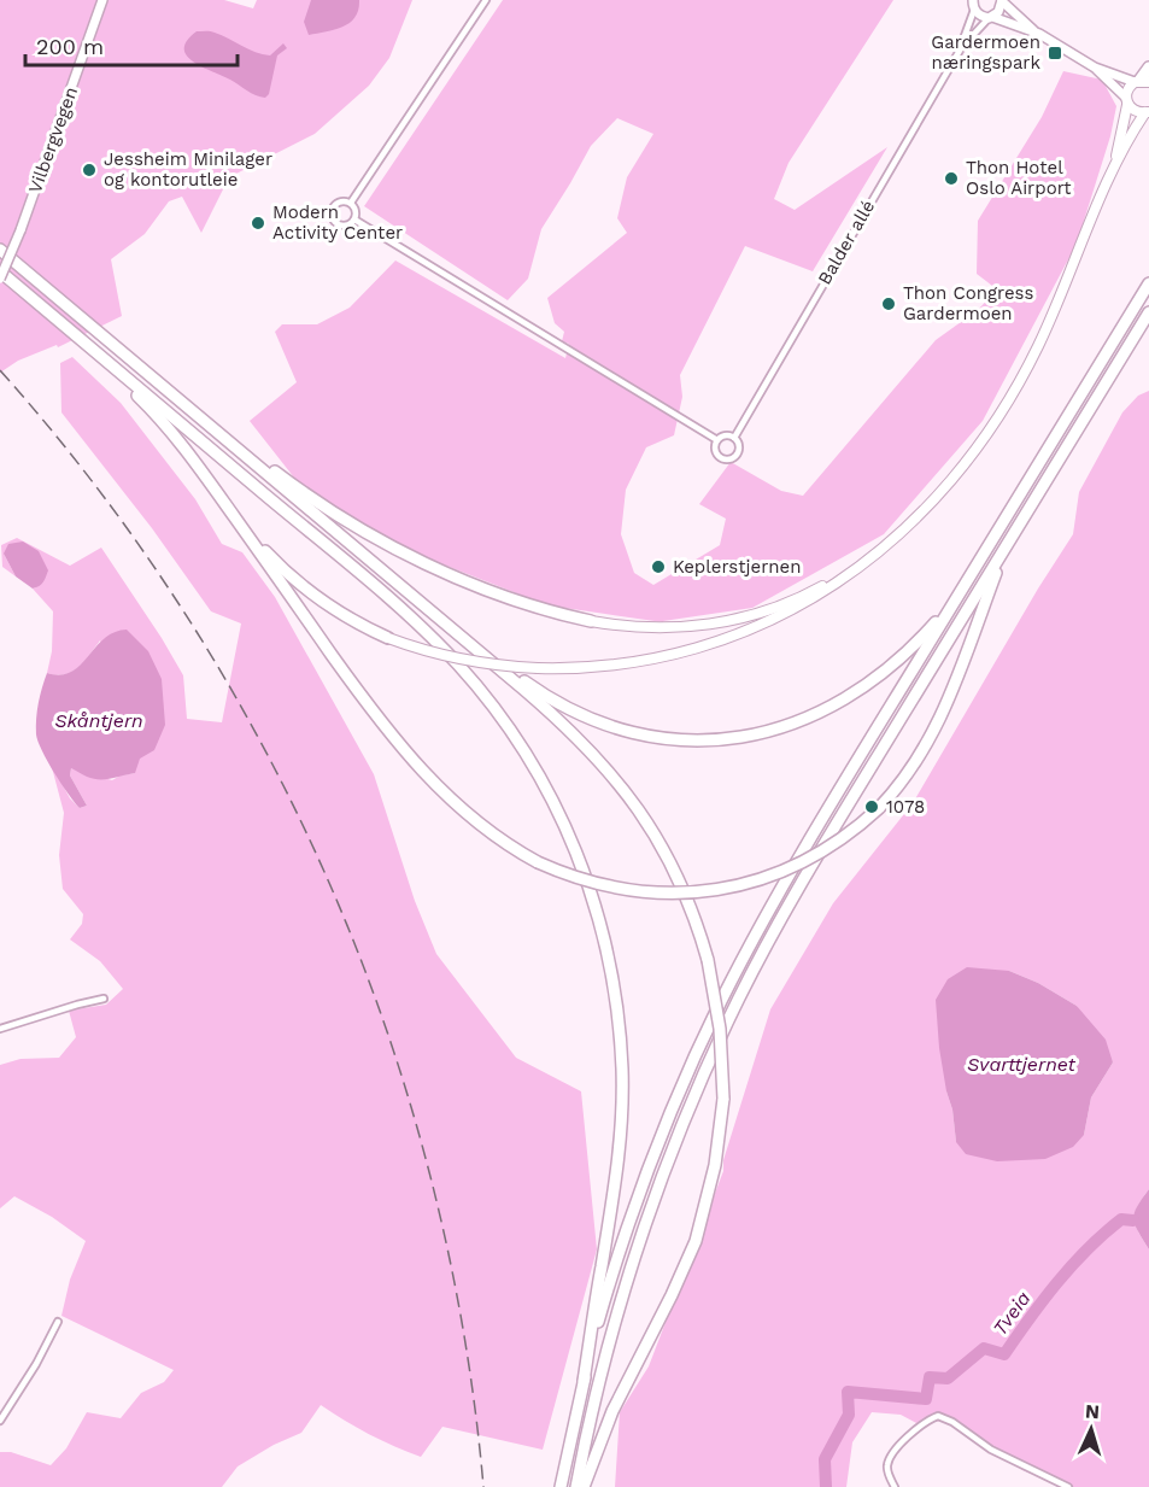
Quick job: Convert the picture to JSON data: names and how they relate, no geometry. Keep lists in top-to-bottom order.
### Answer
{
  "streets": {
    "main road": ["Vilbergvegen"],
    "street": ["Balder allé"]
  },
  "water": ["Skåntjern", "Svarttjernet", "Tveia"],
  "places": {
    "transit": ["Gardermoen næringspark"],
    "other": [
      "Jessheim Minilager og kontorutleie",
      "Thon Hotel Oslo Airport",
      "Modern Activity Center",
      "Thon Congress Gardermoen",
      "Keplerstjernen",
      "1078"
    ]
  },
  "scale_bar": "200 m",
  "north": "top"
}
